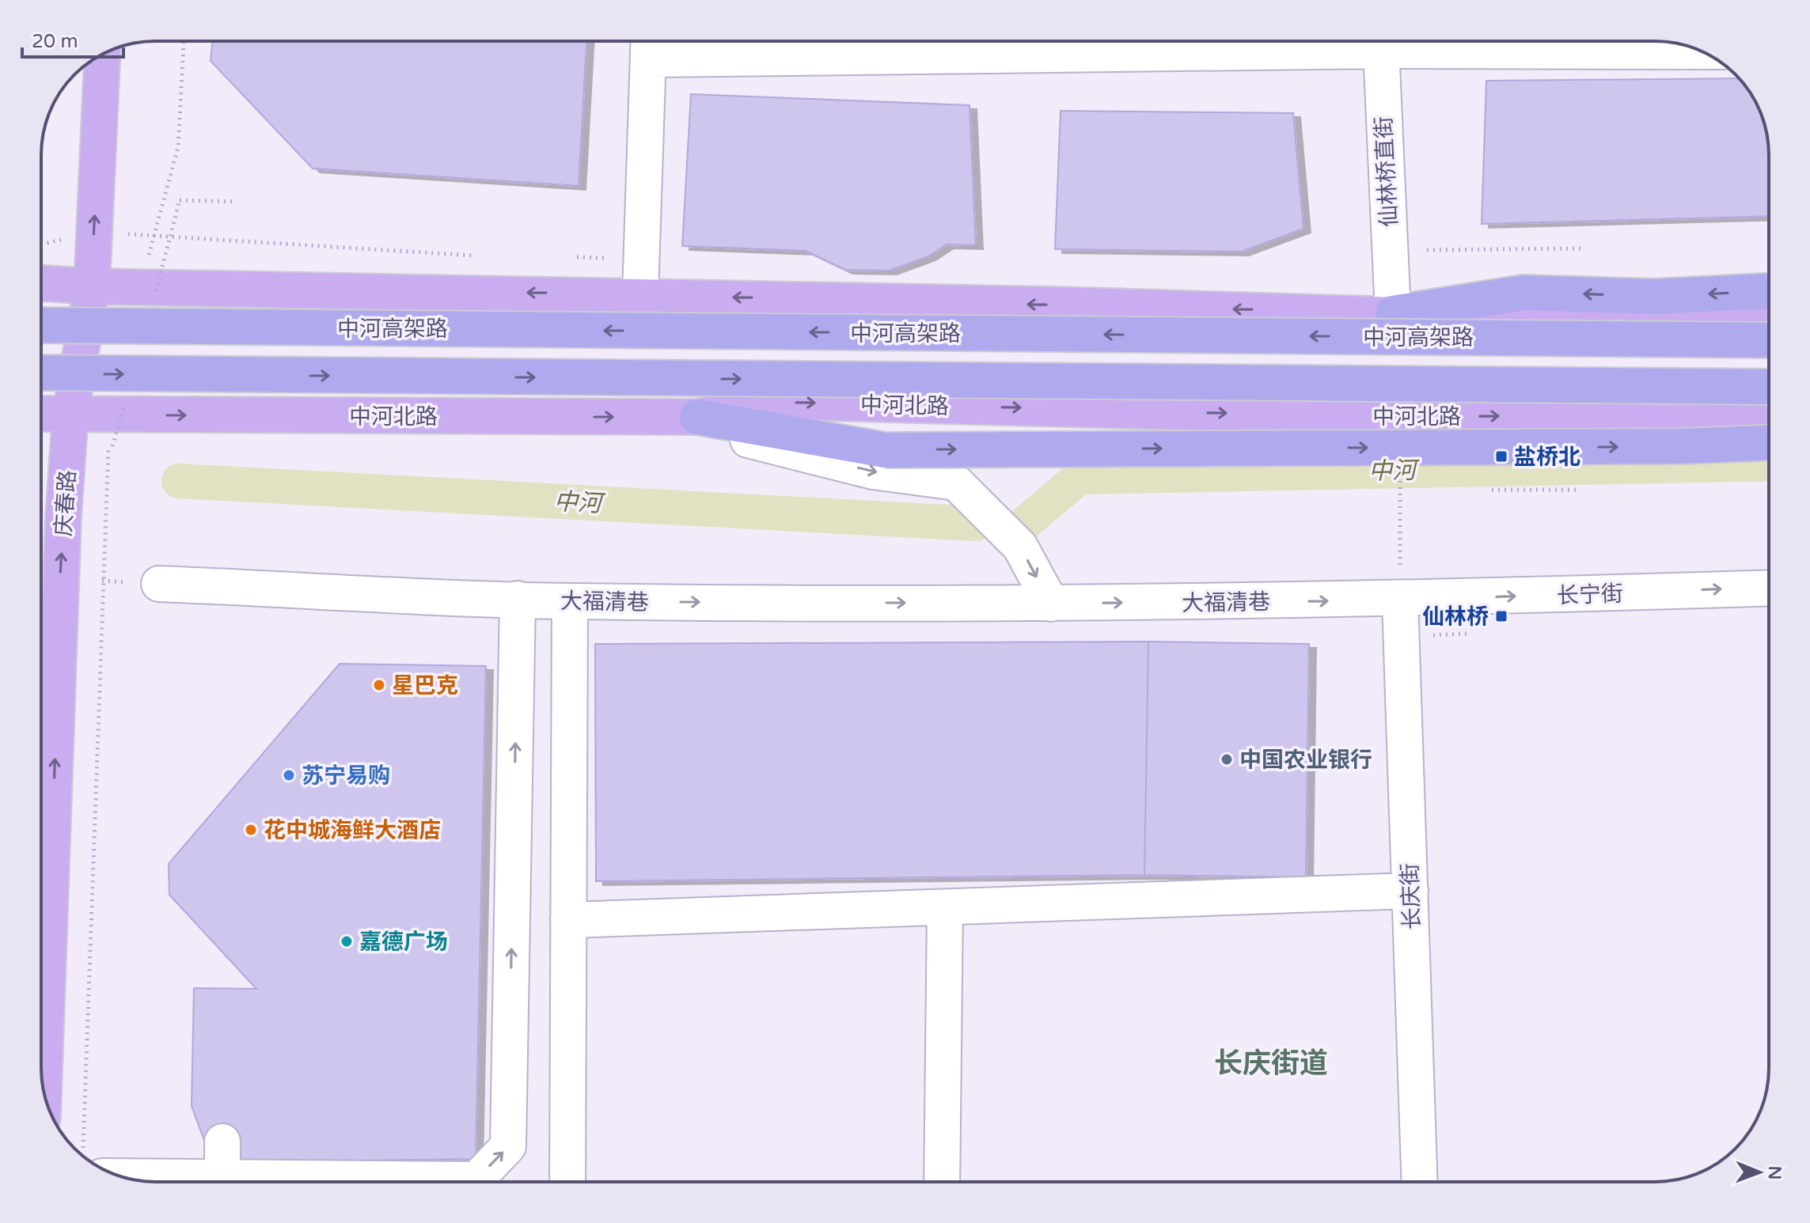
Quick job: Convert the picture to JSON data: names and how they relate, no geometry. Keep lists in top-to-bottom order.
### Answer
{
  "streets": {
    "highway": ["中河高架路"],
    "main road": ["中河北路", "庆春路"],
    "street": [
      "仙林桥直街",
      "长宁街",
      "大福清巷",
      "长庆街"
    ]
  },
  "crossings": [
    ["中河北路", "庆春路"],
    ["长宁街", "大福清巷"],
    ["长宁街", "长庆街"],
    ["大福清巷", "长庆街"]
  ],
  "one_way": ["庆春路", "长宁街"],
  "districts": ["长庆街道"],
  "water": ["中河"],
  "places": {
    "transit": ["盐桥北", "仙林桥"],
    "other": [
      "星巴克",
      "中国农业银行",
      "苏宁易购",
      "花中城海鲜大酒店",
      "嘉德广场"
    ]
  },
  "scale_bar": "20 m",
  "north": "right"
}
